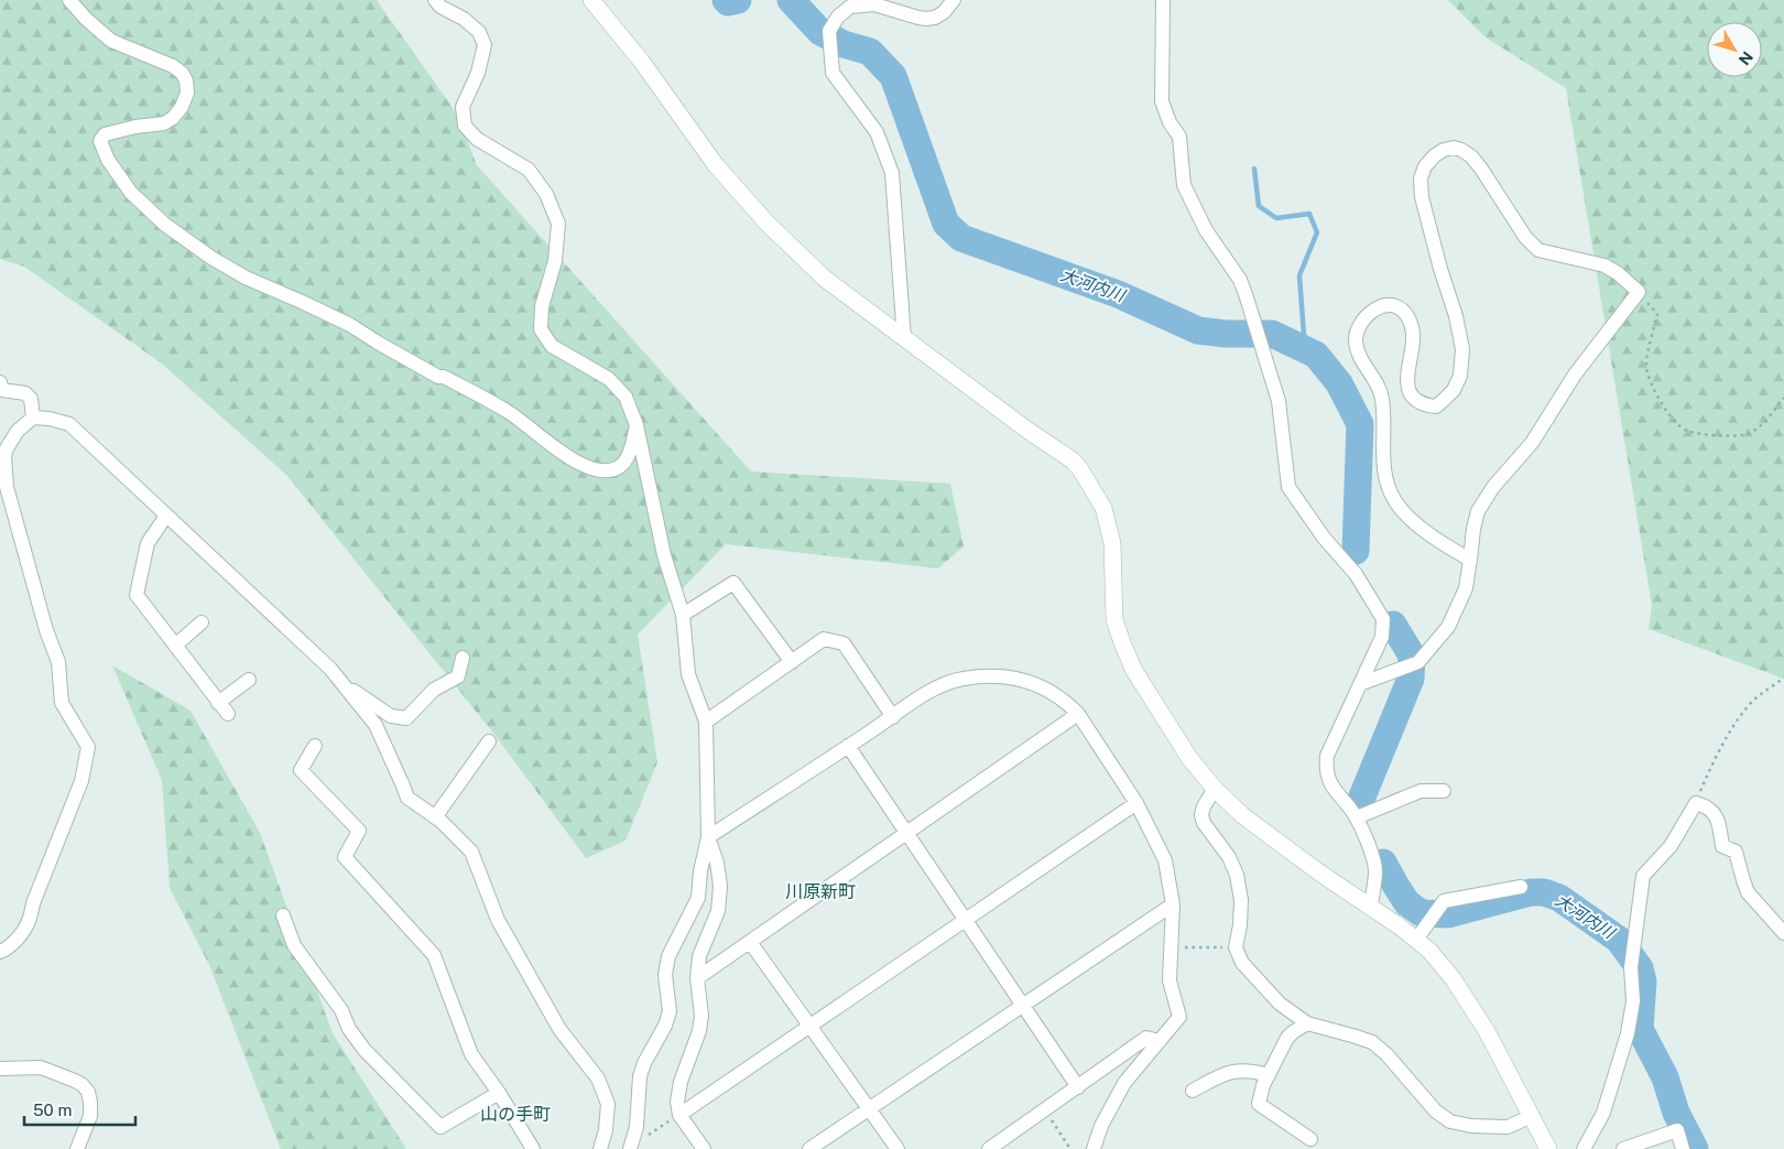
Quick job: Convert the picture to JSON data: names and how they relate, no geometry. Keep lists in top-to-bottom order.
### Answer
{
  "districts": ["川原新町", "山の手町"],
  "water": ["大河内川"],
  "scale_bar": "50 m",
  "north": "bottom right"
}
